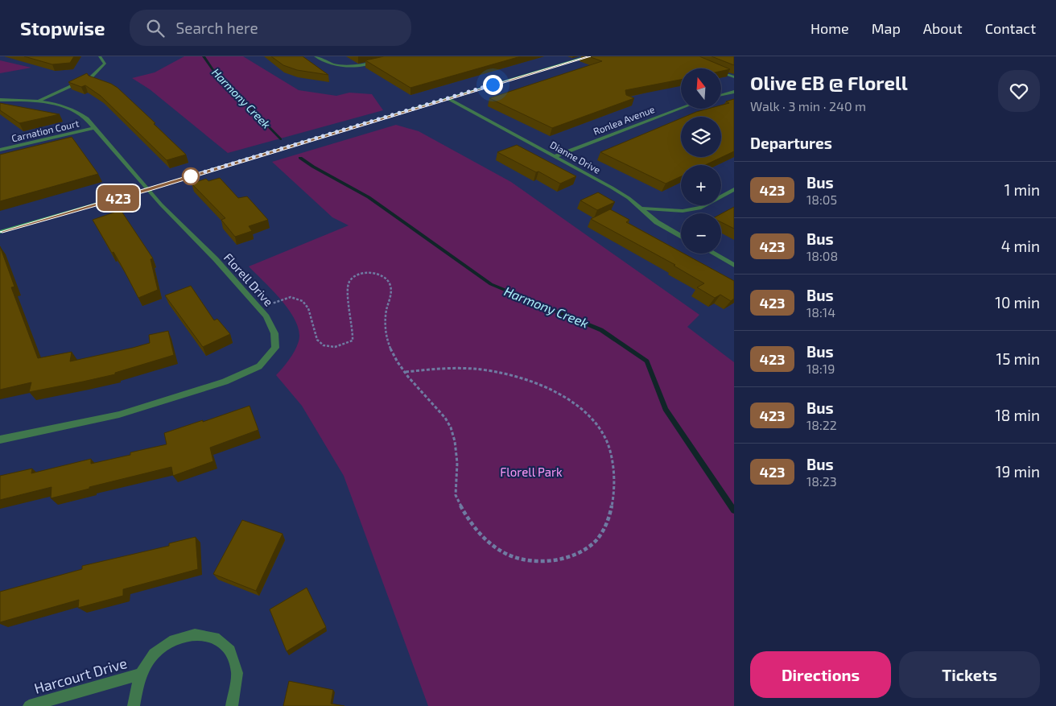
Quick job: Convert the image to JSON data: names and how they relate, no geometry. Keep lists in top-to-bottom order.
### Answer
{
  "streets": {
    "street": [
      "Ronlea Avenue",
      "Carnation Court",
      "Dianne Drive",
      "Florell Drive",
      "Harcourt Drive"
    ]
  },
  "crossings": [
    ["Ronlea Avenue", "Dianne Drive"],
    ["Carnation Court", "Florell Drive"]
  ],
  "water": ["Harmony Creek"],
  "parks": ["Florell Park"],
  "lines": ["bus line 423"],
  "north": "top",
  "page": {
    "header": "Stopwise",
    "search": "Search here",
    "nav": [
      "Home",
      "Map",
      "About",
      "Contact"
    ],
    "on_map": "423",
    "heading": [
      ["Olive EB @ Florell", "Walk · 3 min · 240 m"],
      "Departures"
    ],
    "map_buttons": ["+", "−"],
    "list": [
      {
        "mark": "423",
        "name": "Bus",
        "note": "18:05",
        "value": "1 min"
      },
      {
        "mark": "423",
        "name": "Bus",
        "note": "18:08",
        "value": "4 min"
      },
      {
        "mark": "423",
        "name": "Bus",
        "note": "18:14",
        "value": "10 min"
      },
      {
        "mark": "423",
        "name": "Bus",
        "note": "18:19",
        "value": "15 min"
      },
      {
        "mark": "423",
        "name": "Bus",
        "note": "18:22",
        "value": "18 min"
      },
      {
        "mark": "423",
        "name": "Bus",
        "note": "18:23",
        "value": "19 min"
      }
    ],
    "buttons": ["Directions", "Tickets"]
  }
}
